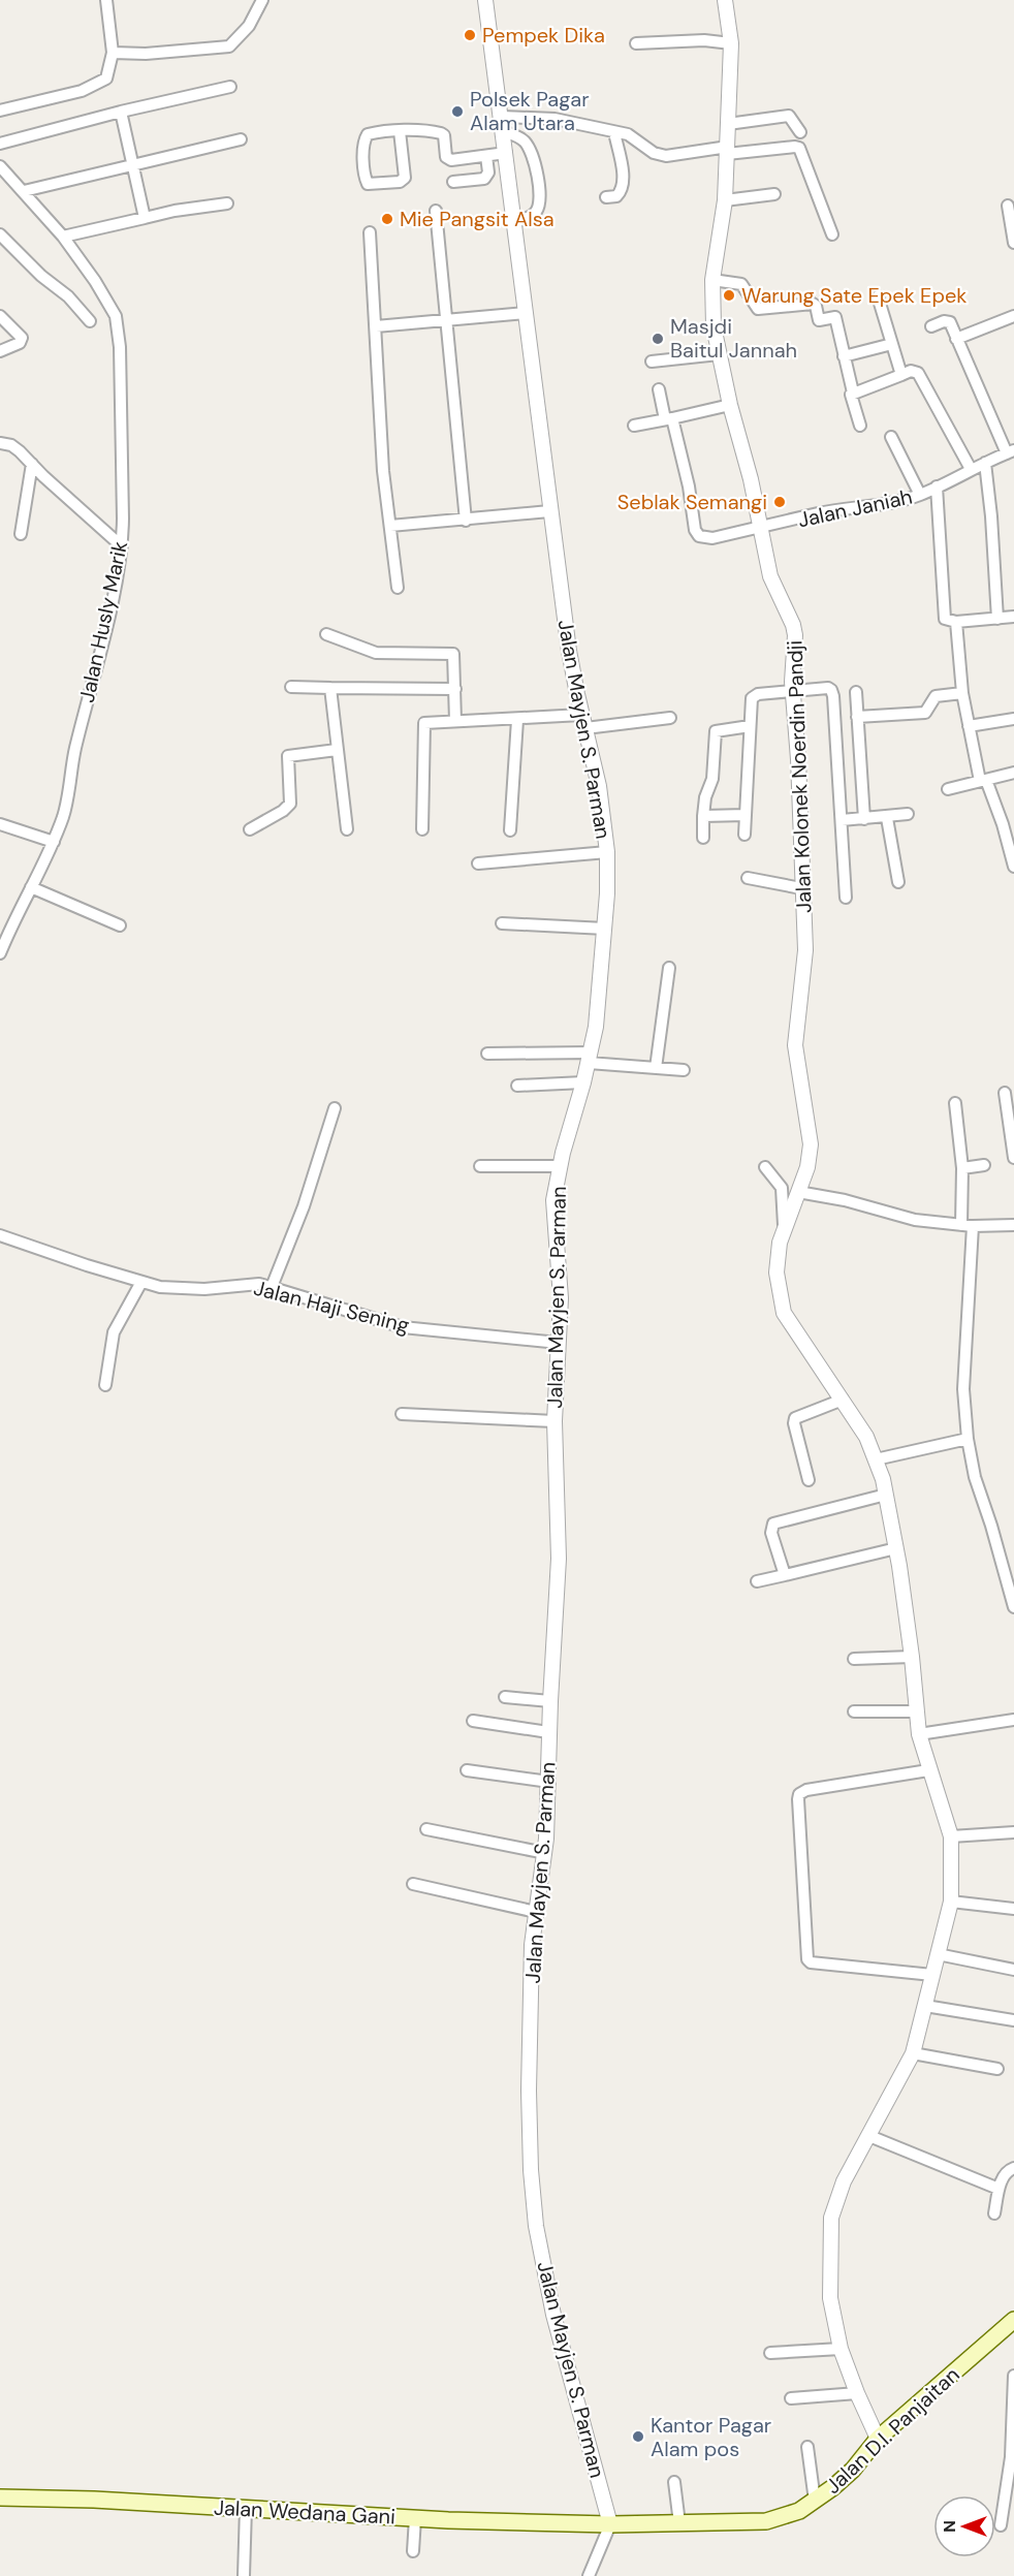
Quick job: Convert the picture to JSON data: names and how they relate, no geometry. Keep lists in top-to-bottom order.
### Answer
{
  "streets": {
    "main road": ["Jalan D.I. Panjaitan", "Jalan Wedana Gani"],
    "street": [
      "Jalan Janiah",
      "Jalan Husly Marik",
      "Jalan Mayjen S. Parman",
      "Jalan Kolonek Noerdin Pandji",
      "Jalan Haji Sening"
    ]
  },
  "crossings": [
    ["Jalan Janiah", "Jalan Kolonek Noerdin Pandji"],
    ["Jalan Mayjen S. Parman", "Jalan Haji Sening"],
    ["Jalan Mayjen S. Parman", "Jalan D.I. Panjaitan"],
    ["Jalan Mayjen S. Parman", "Jalan Wedana Gani"],
    ["Jalan Kolonek Noerdin Pandji", "Jalan D.I. Panjaitan"],
    ["Jalan D.I. Panjaitan", "Jalan Wedana Gani"]
  ],
  "places": [
    "Pempek Dika",
    "Polsek Pagar Alam Utara",
    "Mie Pangsit Alsa",
    "Warung Sate Epek Epek",
    "Masjdi Baitul Jannah",
    "Seblak Semangi",
    "Kantor Pagar Alam pos"
  ],
  "north": "left"
}
